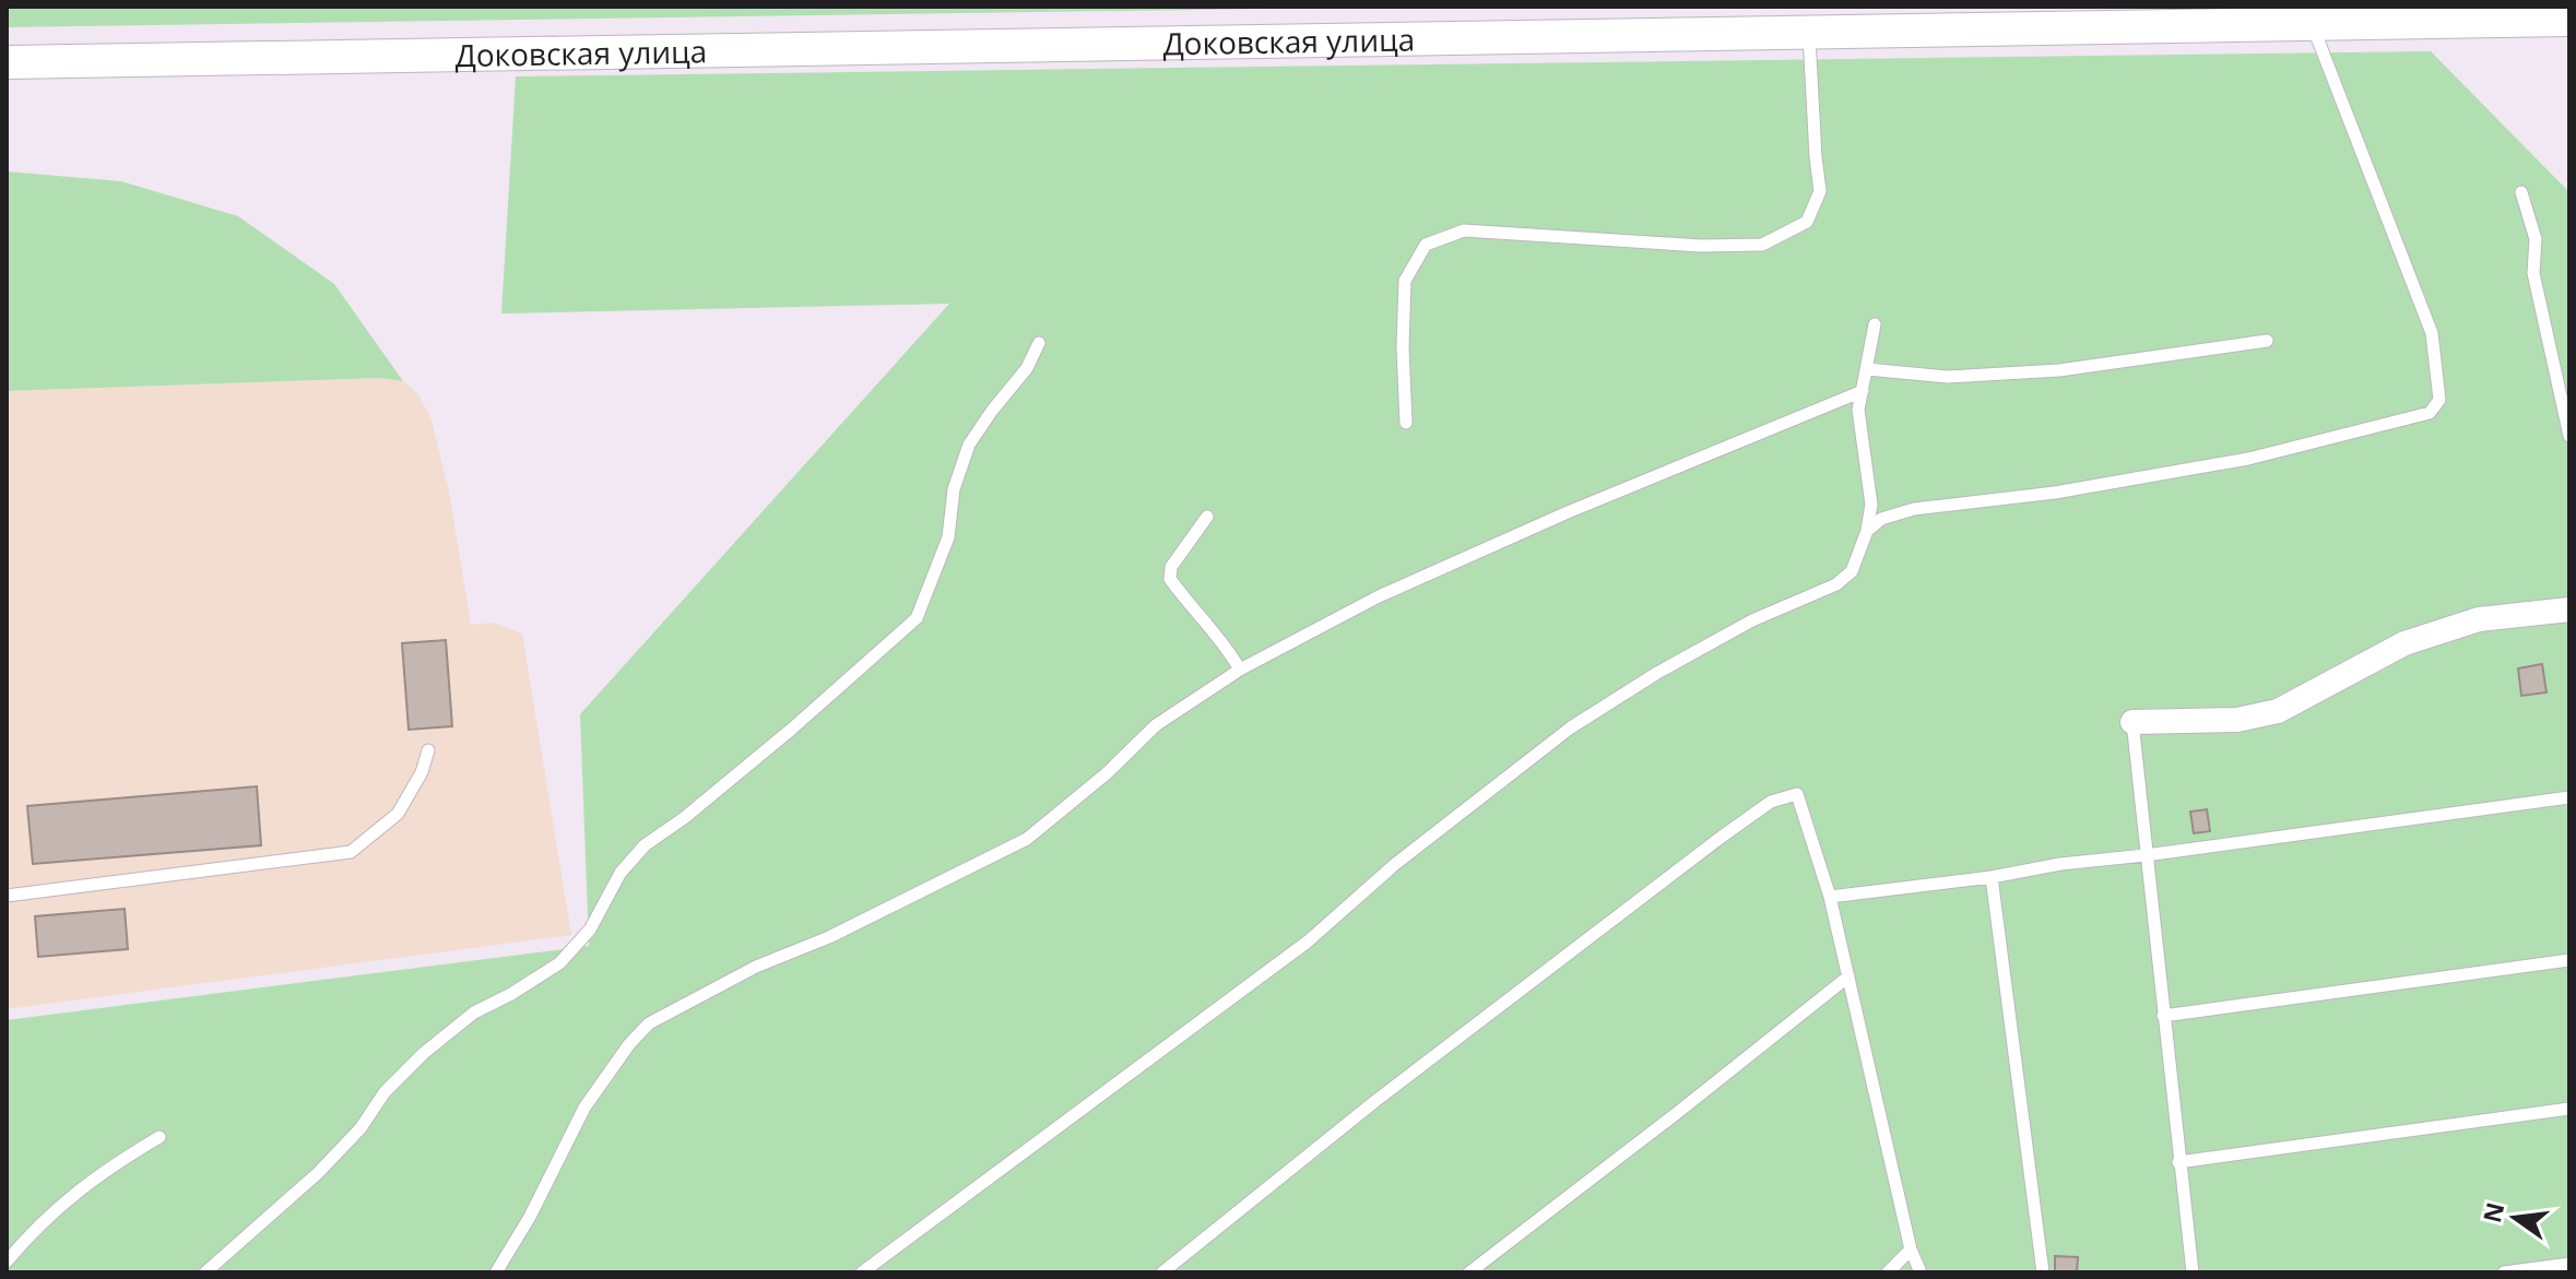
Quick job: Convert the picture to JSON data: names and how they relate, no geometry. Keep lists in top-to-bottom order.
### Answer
{
  "streets": {
    "street": ["Доковская улица"]
  },
  "north": "left"
}
